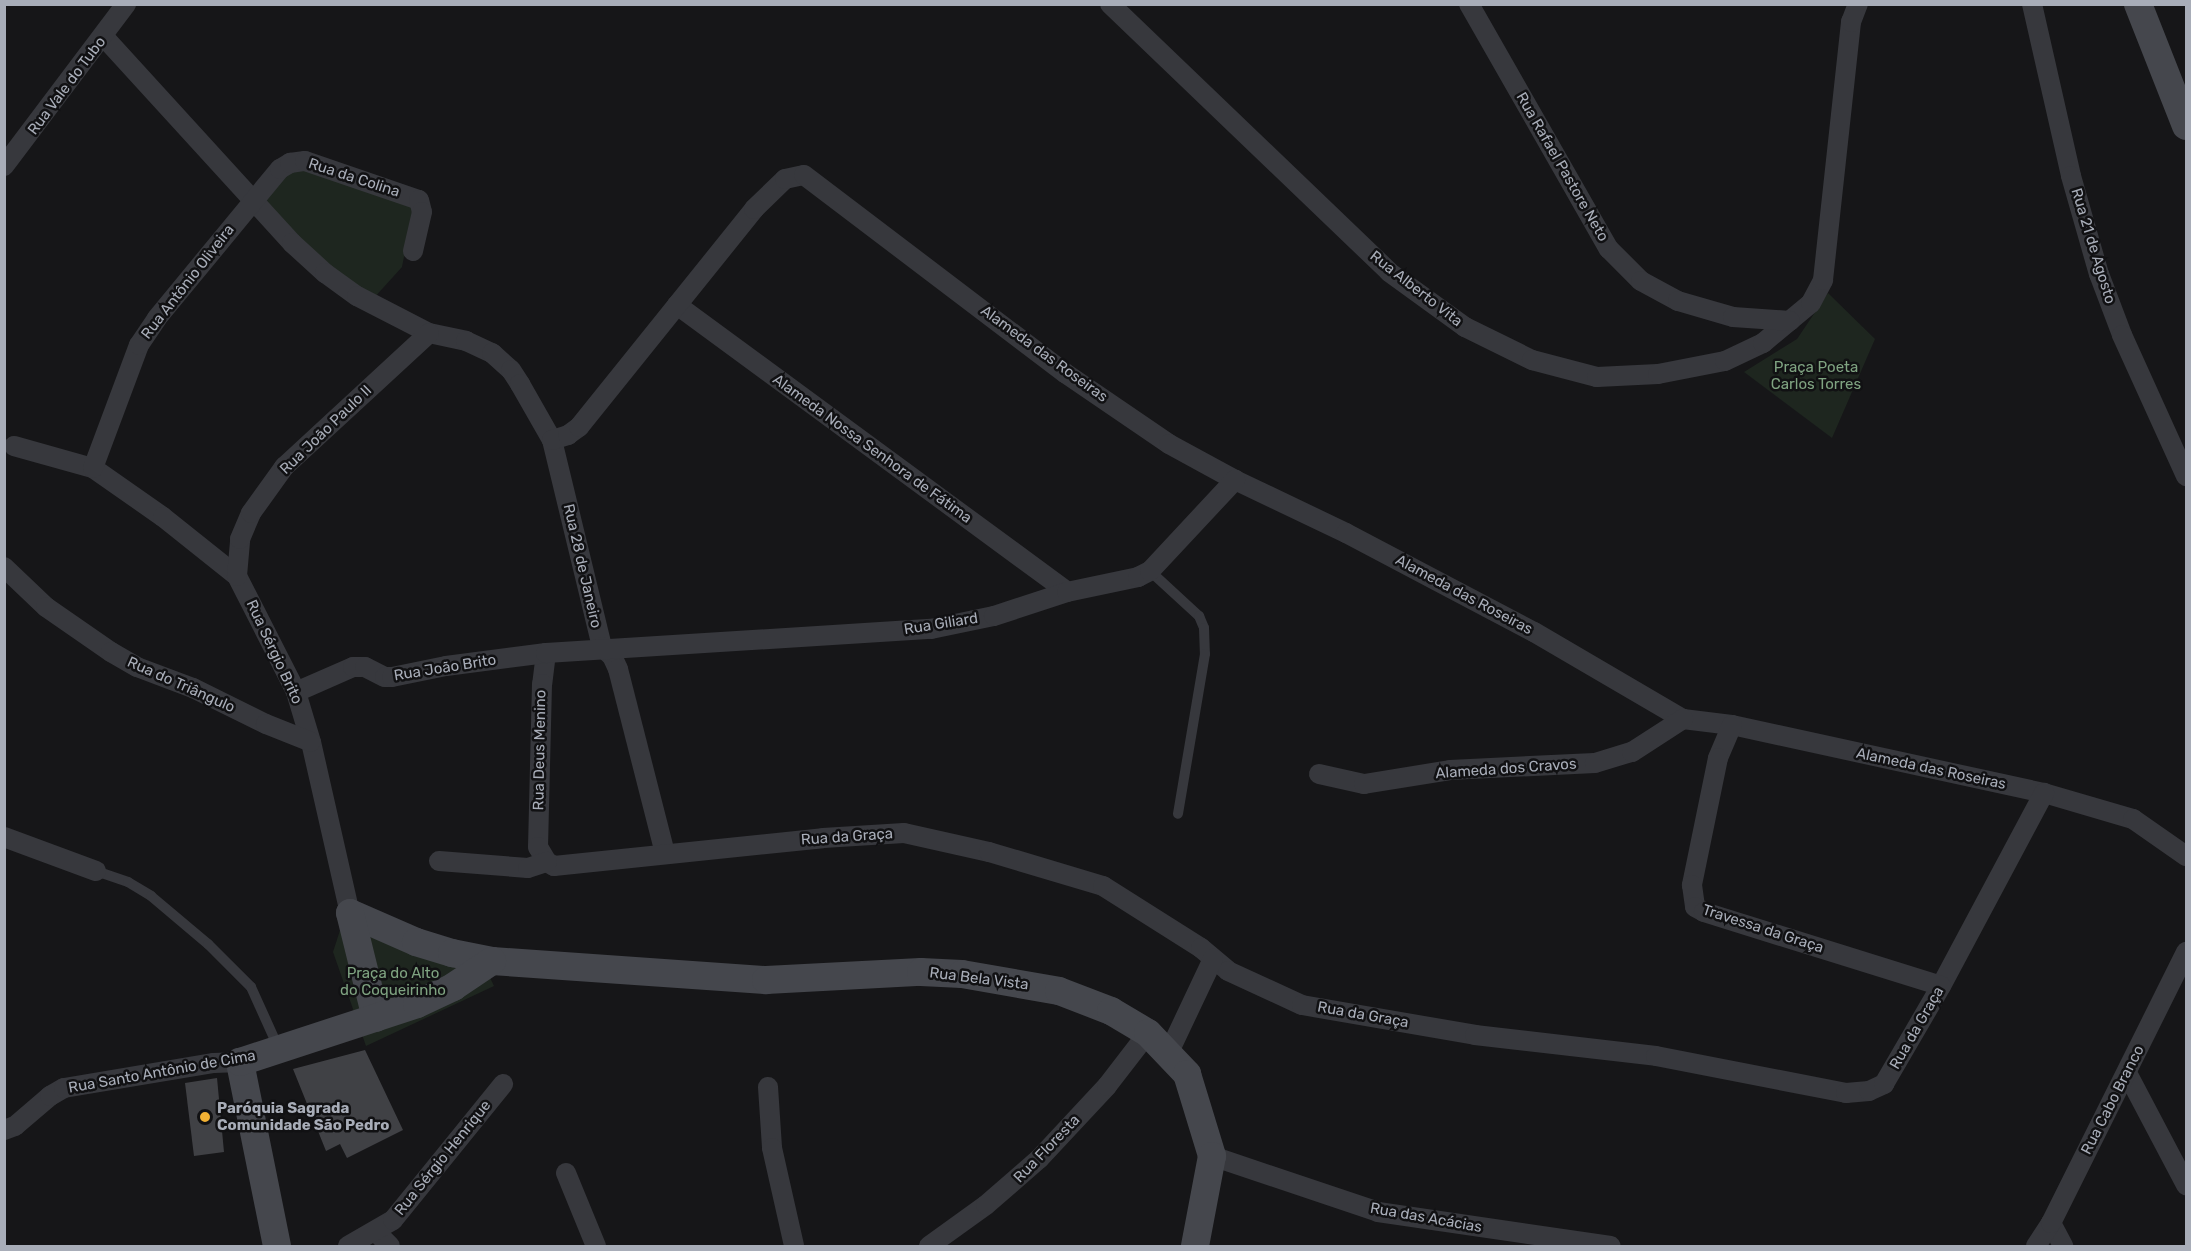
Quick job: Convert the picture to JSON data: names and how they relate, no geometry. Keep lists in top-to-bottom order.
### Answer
{
  "streets": {
    "main road": ["Rua Sérgio Brito", "Rua Bela Vista", "Rua Santo Antônio de Cima"],
    "street": [
      "Rua Vale do Tubo",
      "Rua Rafael Pastore Neto",
      "Rua da Colina",
      "Rua 21 de Agosto",
      "Rua Antônio Oliveira",
      "Rua Alberto Vita",
      "Alameda das Roseiras",
      "Rua João Paulo II",
      "Alameda Nossa Senhora de Fátima",
      "Rua 28 de Janeiro",
      "Rua Giliard",
      "Rua João Brito",
      "Rua do Triângulo",
      "Rua Deus Menino",
      "Alameda dos Cravos",
      "Rua da Graça",
      "Travessa da Graça",
      "Rua Cabo Branco",
      "Rua Floresta",
      "Rua Sérgio Henrique",
      "Rua das Acácias"
    ]
  },
  "crossings": [
    ["Rua Rafael Pastore Neto", "Rua Alberto Vita"],
    ["Rua da Colina", "Rua Antônio Oliveira"],
    ["Rua Antônio Oliveira", "Rua Sérgio Brito"],
    ["Alameda das Roseiras", "Alameda Nossa Senhora de Fátima"],
    ["Alameda das Roseiras", "Rua Giliard"],
    ["Alameda das Roseiras", "Alameda dos Cravos"],
    ["Alameda das Roseiras", "Rua da Graça"],
    ["Alameda das Roseiras", "Travessa da Graça"],
    ["Rua João Paulo II", "Rua 28 de Janeiro"],
    ["Rua João Paulo II", "Rua Sérgio Brito"],
    ["Alameda Nossa Senhora de Fátima", "Rua Giliard"],
    ["Rua 28 de Janeiro", "Rua Giliard"],
    ["Rua 28 de Janeiro", "Rua João Brito"],
    ["Rua 28 de Janeiro", "Rua da Graça"],
    ["Rua Giliard", "Rua João Brito"],
    ["Rua Sérgio Brito", "Rua João Brito"],
    ["Rua Sérgio Brito", "Rua do Triângulo"],
    ["Rua Sérgio Brito", "Rua Bela Vista"],
    ["Rua Sérgio Brito", "Rua Santo Antônio de Cima"],
    ["Rua João Brito", "Rua Deus Menino"],
    ["Rua Deus Menino", "Rua da Graça"],
    ["Rua da Graça", "Travessa da Graça"],
    ["Rua Bela Vista", "Rua Santo Antônio de Cima"],
    ["Rua Bela Vista", "Rua Floresta"],
    ["Rua Bela Vista", "Rua das Acácias"]
  ],
  "parks": ["Praça Poeta Carlos Torres", "Praça do Alto do Coqueirinho"],
  "places": ["Paróquia Sagrada Comunidade São Pedro"]
}
